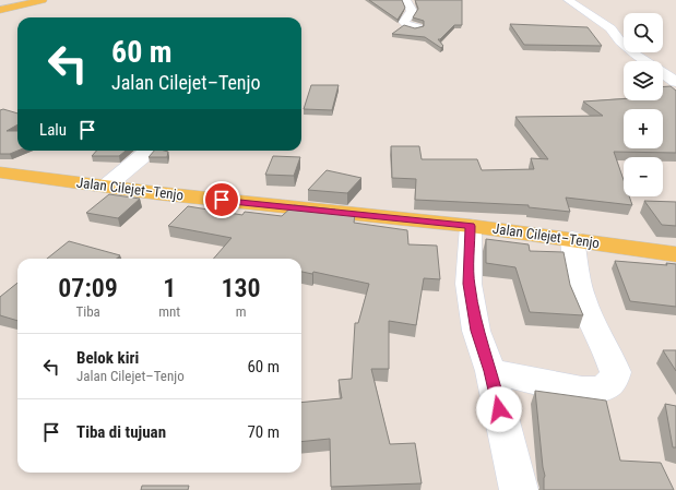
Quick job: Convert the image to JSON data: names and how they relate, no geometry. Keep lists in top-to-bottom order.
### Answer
{
  "streets": {
    "main road": ["Jalan Cilejet–Tenjo"]
  },
  "page": {
    "map_buttons": ["+", "−"],
    "turn": ["60 m", "Jalan Cilejet–Tenjo"],
    "then": "Lalu",
    "eta": [
      "07:09",
      "Tiba",
      "1",
      "mnt",
      "130",
      "m"
    ],
    "list": [
      {
        "name": "Belok kiri",
        "note": "Jalan Cilejet–Tenjo",
        "value": "60 m"
      },
      {
        "name": "Tiba di tujuan",
        "value": "70 m"
      }
    ]
  }
}
